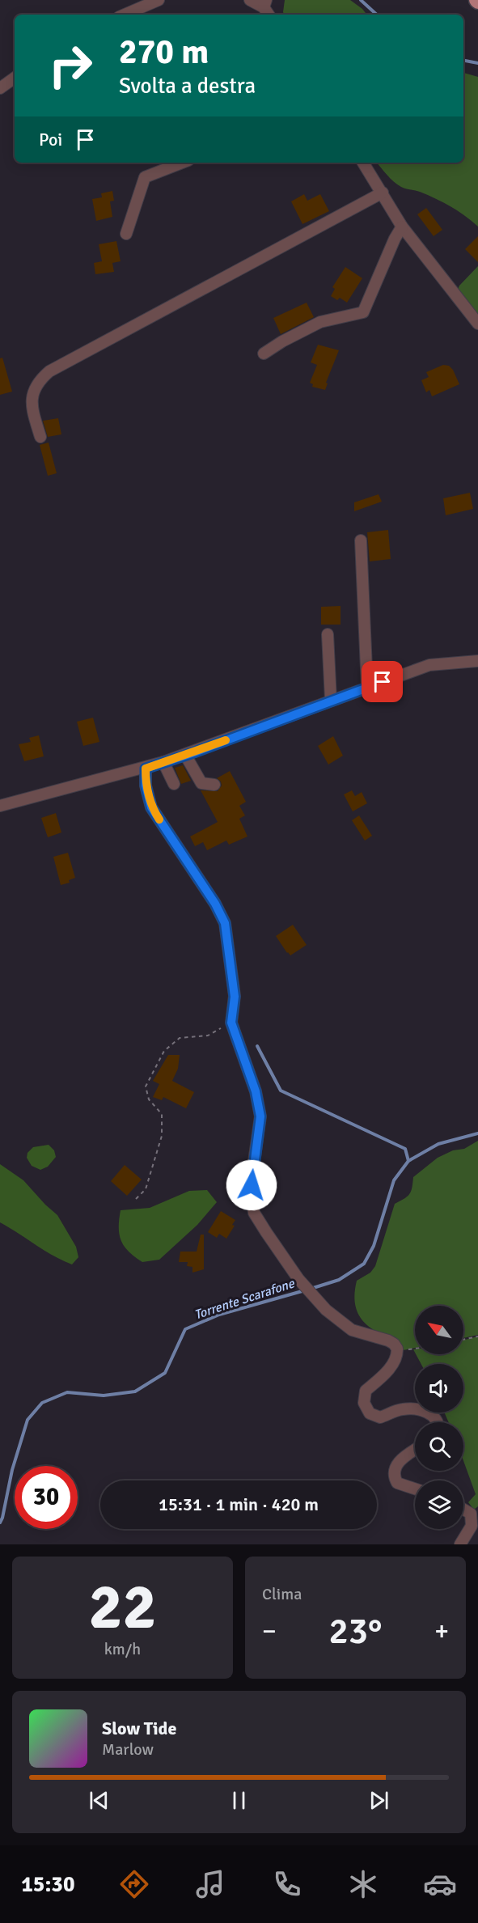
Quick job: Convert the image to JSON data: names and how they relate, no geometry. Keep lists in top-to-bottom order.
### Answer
{
  "water": ["Torrente Scarafone"],
  "north": "top left",
  "page": {
    "turn": ["270 m", "Svolta a destra"],
    "then": "Poi",
    "limit": "30",
    "trip": "15:31 · 1 min · 420 m",
    "tile": [
      ["22", "km/h"],
      "Clima"
    ],
    "heat": ["−", "23°", "+"],
    "song": ["Slow Tide", "Marlow"],
    "tabs": "15:30"
  }
}
